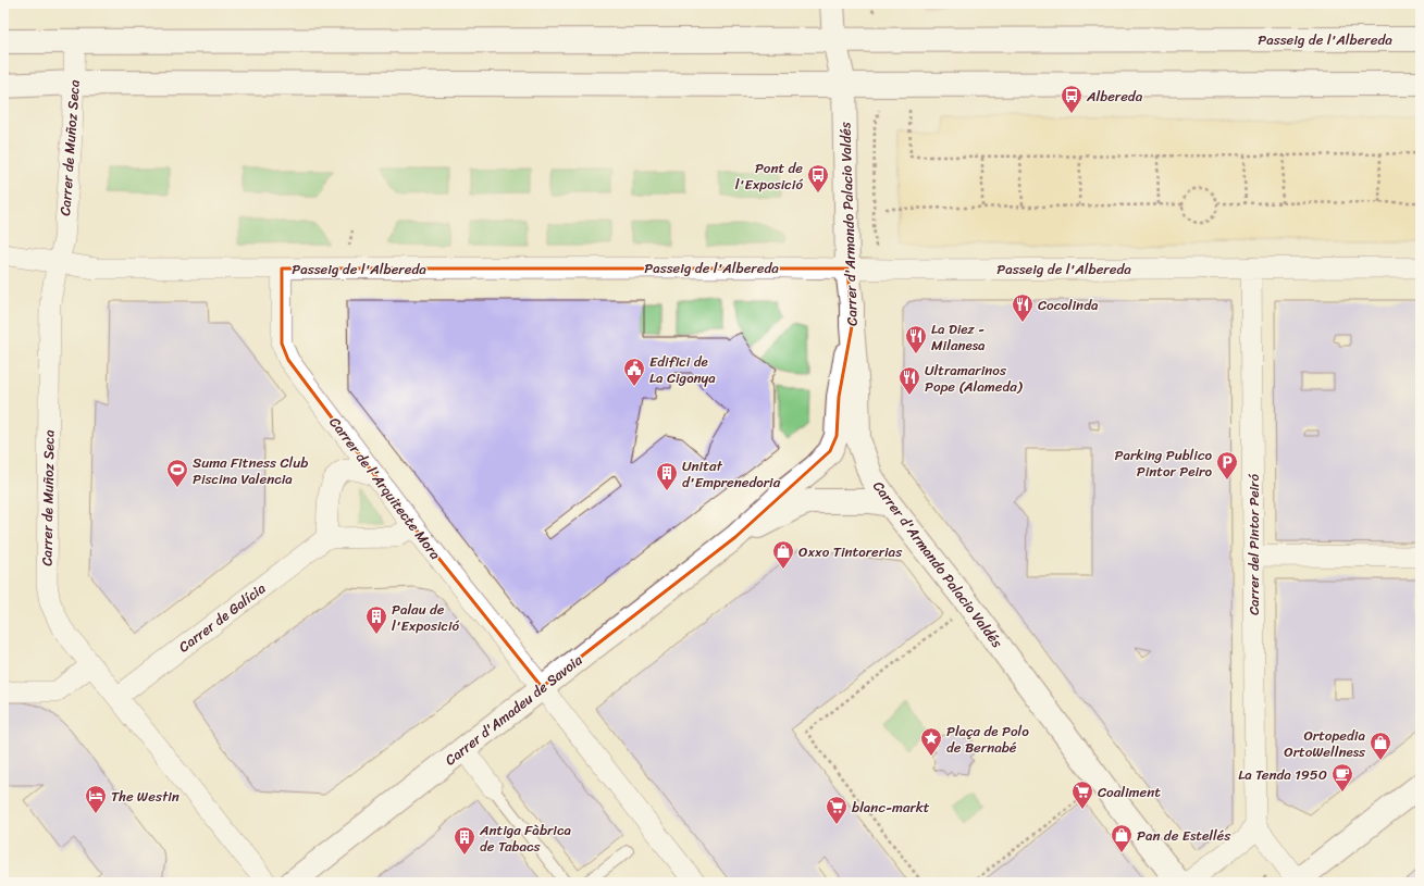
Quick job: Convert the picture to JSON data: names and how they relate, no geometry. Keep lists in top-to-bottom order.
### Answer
{
  "streets": {
    "main road": ["Passeig de l'Albereda", "Carrer d'Armando Palacio Valdés", "Carrer d'Amadeu de Savoia"],
    "street": [
      "Carrer de Muñoz Seca",
      "Carrer de l'Arquitecte Mora",
      "Carrer del Pintor Peiró",
      "Carrer de Galícia"
    ]
  },
  "crossings": [
    ["Passeig de l'Albereda", "Carrer de Muñoz Seca"],
    ["Passeig de l'Albereda", "Carrer d'Armando Palacio Valdés"],
    ["Passeig de l'Albereda", "Carrer de l'Arquitecte Mora"],
    ["Passeig de l'Albereda", "Carrer del Pintor Peiró"],
    ["Carrer de Muñoz Seca", "Carrer de Galícia"],
    ["Carrer d'Armando Palacio Valdés", "Carrer d'Amadeu de Savoia"],
    ["Carrer de l'Arquitecte Mora", "Carrer d'Amadeu de Savoia"]
  ],
  "places": {
    "bus stop": ["Albereda", "Pont de l'Exposició"],
    "restaurant": ["Cocolinda", "La Diez - Milanesa", "Ultramarinos Pope (Alameda)"],
    "public building": ["Edifici de La Cigonya"],
    "parking": ["Parking Publico Pintor Peiro"],
    "sports": ["Suma Fitness Club Piscina Valencia"],
    "building": ["Unitat d'Emprenedoria", "Palau de l'Exposició", "Antiga Fàbrica de Tabacs"],
    "shop": ["Oxxo Tintorerias", "Ortopedia OrtoWellness", "Pan de Estellés"],
    "place": ["Plaça de Polo de Bernabé"],
    "cafe": ["La Tenda 1950"],
    "supermarket": ["Coaliment", "blanc-markt"],
    "hotel": ["The Westin"]
  }
}
